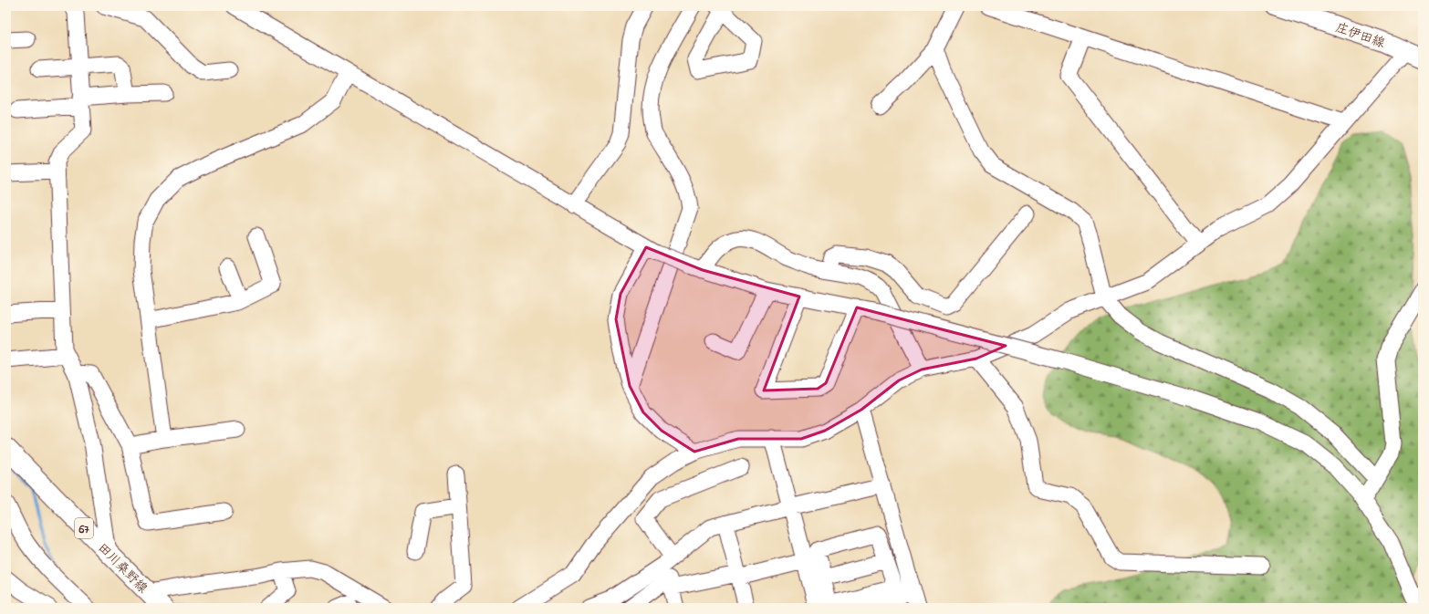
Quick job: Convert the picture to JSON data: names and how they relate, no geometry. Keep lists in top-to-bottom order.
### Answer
{
  "streets": {
    "main road": ["庄伊田線", "67", "田川桑野線"]
  }
}
